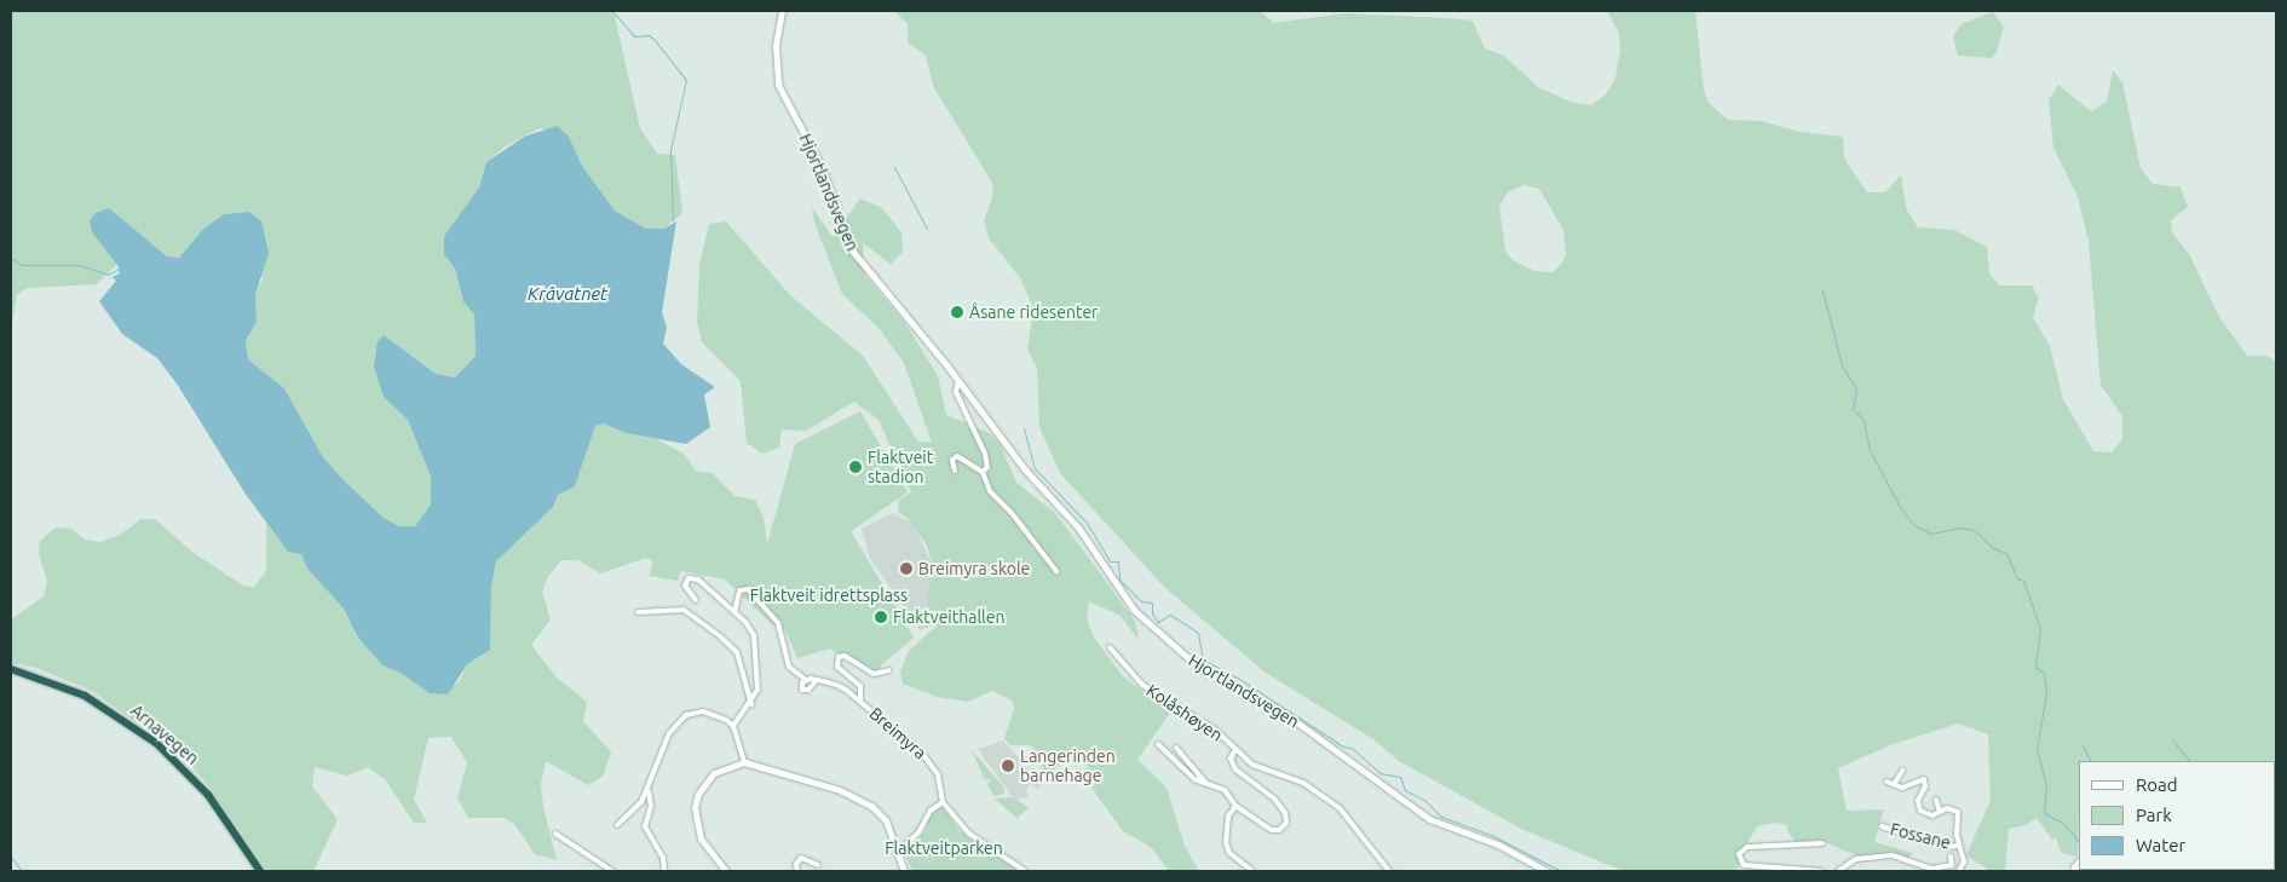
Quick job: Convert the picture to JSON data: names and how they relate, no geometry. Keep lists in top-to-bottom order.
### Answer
{
  "streets": {
    "highway": ["Arnavegen"],
    "street": [
      "Hjortlandsvegen",
      "Kolåshøyen",
      "Breimyra",
      "Fossane"
    ]
  },
  "water": ["Kråvatnet"],
  "parks": ["Flaktveit idrettsplass", "Flaktveitparken"],
  "places": [
    "Åsane ridesenter",
    "Flaktveit stadion",
    "Breimyra skole",
    "Flaktveithallen",
    "Langerinden barnehage"
  ],
  "legend": ["Road", "Park", "Water"]
}
